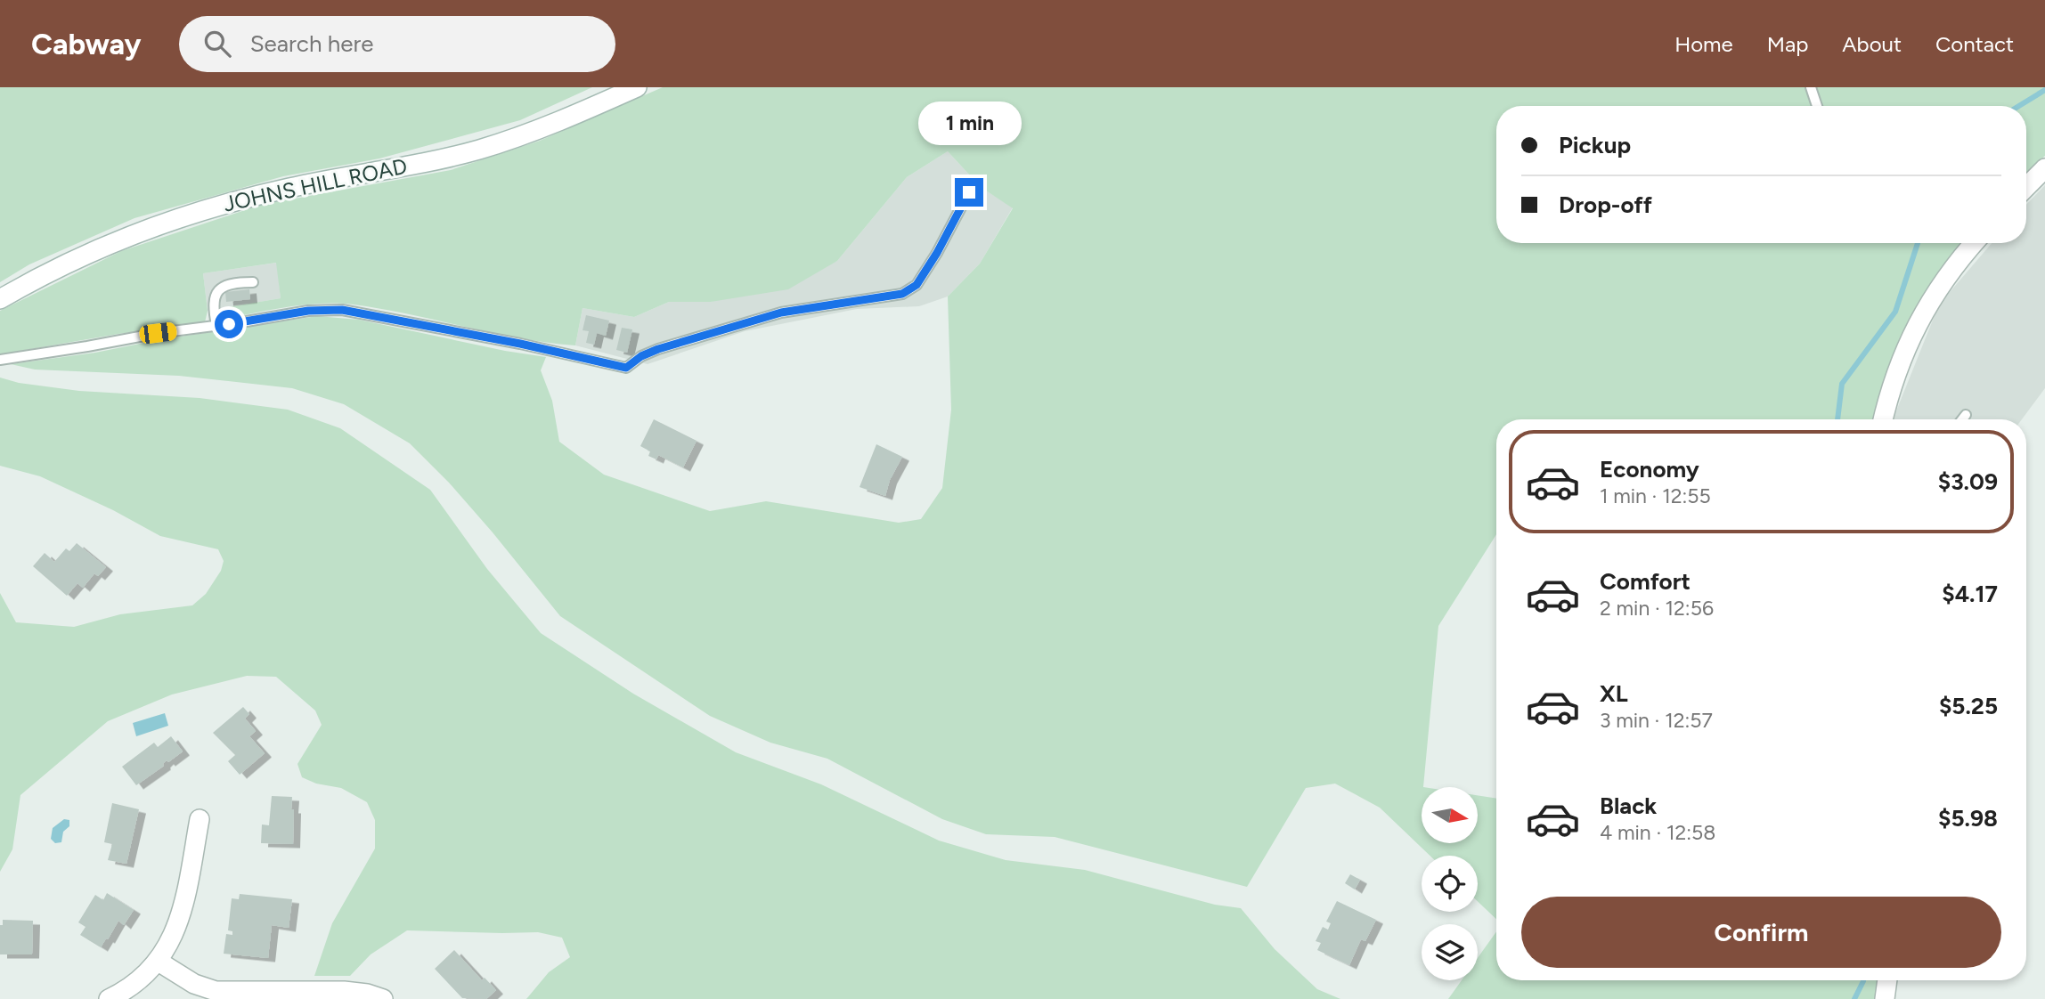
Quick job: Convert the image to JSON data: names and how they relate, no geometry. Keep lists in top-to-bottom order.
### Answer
{
  "streets": {
    "street": ["JOHNS HILL ROAD"]
  },
  "north": "right",
  "page": {
    "header": "Cabway",
    "search": "Search here",
    "nav": [
      "Home",
      "Map",
      "About",
      "Contact"
    ],
    "bubble": "1 min",
    "banner": ["Pickup", "Drop-off"],
    "list": [
      {
        "name": "Economy",
        "note": "1 min · 12:55",
        "value": "$3.09"
      },
      {
        "name": "Comfort",
        "note": "2 min · 12:56",
        "value": "$4.17"
      },
      {
        "name": "XL",
        "note": "3 min · 12:57",
        "value": "$5.25"
      },
      {
        "name": "Black",
        "note": "4 min · 12:58",
        "value": "$5.98"
      }
    ],
    "buttons": "Confirm"
  }
}
